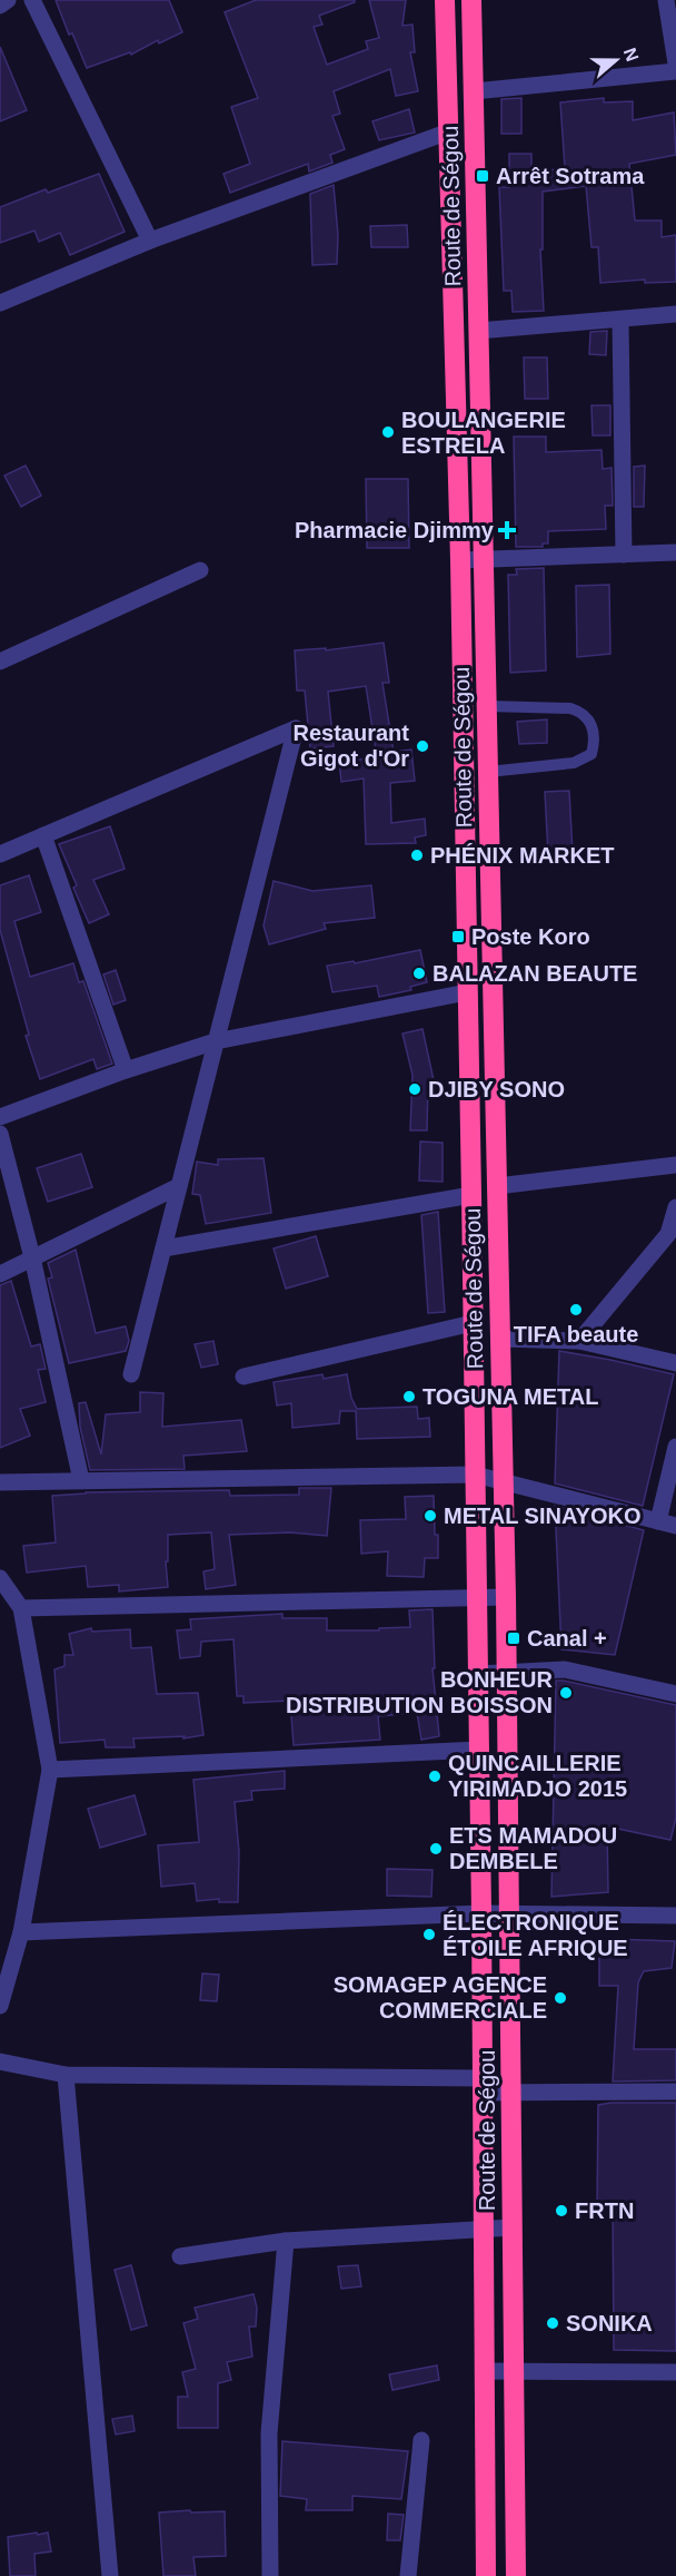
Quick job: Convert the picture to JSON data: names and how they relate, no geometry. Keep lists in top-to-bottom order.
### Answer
{
  "streets": {
    "highway": ["Route de Ségou"]
  },
  "places": {
    "transit": ["Arrêt Sotrama", "Poste Koro", "Canal +"],
    "other": [
      "BOULANGERIE ESTRELA",
      "Restaurant Gigot d'Or",
      "PHÉNIX MARKET",
      "BALAZAN BEAUTE",
      "DJIBY SONO",
      "TIFA beaute",
      "TOGUNA METAL",
      "METAL SINAYOKO",
      "BONHEUR DISTRIBUTION BOISSON",
      "QUINCAILLERIE YIRIMADJO 2015",
      "ETS MAMADOU DEMBELE",
      "ÉLECTRONIQUE ÉTOILE AFRIQUE",
      "SOMAGEP AGENCE COMMERCIALE",
      "FRTN",
      "SONIKA"
    ],
    "health": ["Pharmacie Djimmy"]
  },
  "north": "right"
}
